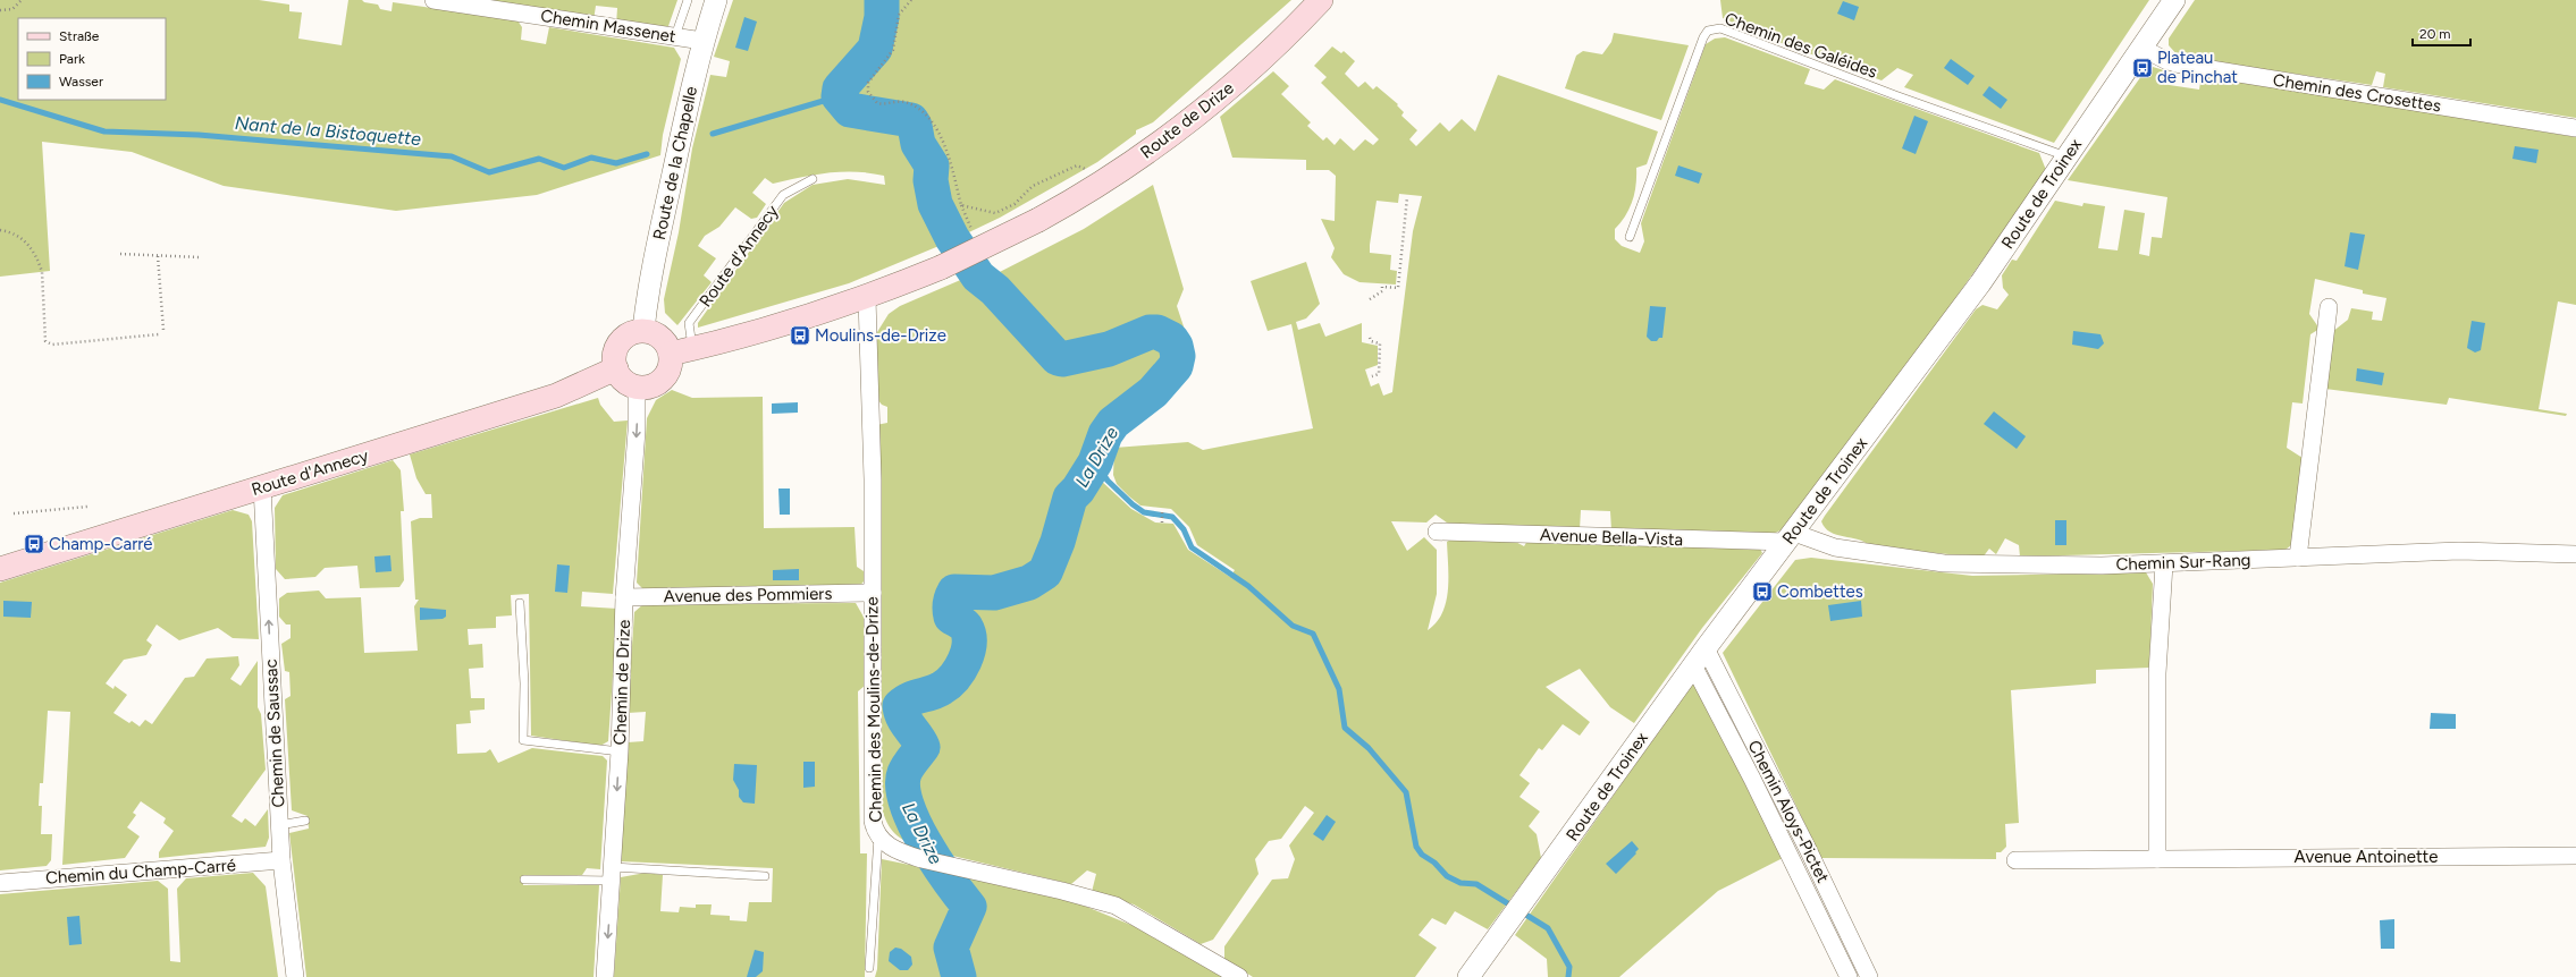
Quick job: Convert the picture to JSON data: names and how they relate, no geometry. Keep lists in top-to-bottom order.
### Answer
{
  "streets": {
    "main road": ["Route de Drize", "Route d'Annecy"],
    "street": [
      "Chemin Massenet",
      "Chemin des Crosettes",
      "Route de la Chapelle",
      "Route de Troinex",
      "Avenue Bella-Vista",
      "Chemin Sur-Rang",
      "Avenue des Pommiers",
      "Chemin de Drize",
      "Chemin des Moulins-de-Drize",
      "Chemin de Saussac",
      "Chemin Aloys-Pictet",
      "Avenue Antoinette",
      "Chemin du Champ-Carré"
    ],
    "lane": ["Chemin des Galéides"]
  },
  "crossings": [
    ["Chemin Massenet", "Route de la Chapelle"],
    ["Chemin des Galéides", "Route de Troinex"],
    ["Chemin des Crosettes", "Route de Troinex"],
    ["Route de Drize", "Chemin des Moulins-de-Drize"],
    ["Route de la Chapelle", "Route d'Annecy"],
    ["Route de la Chapelle", "Chemin de Drize"],
    ["Route de Troinex", "Avenue Bella-Vista"],
    ["Route de Troinex", "Chemin Sur-Rang"],
    ["Route de Troinex", "Chemin Aloys-Pictet"],
    ["Route d'Annecy", "Chemin de Drize"],
    ["Route d'Annecy", "Chemin de Saussac"],
    ["Avenue Bella-Vista", "Chemin Sur-Rang"],
    ["Avenue des Pommiers", "Chemin de Drize"],
    ["Avenue des Pommiers", "Chemin des Moulins-de-Drize"],
    ["Chemin de Saussac", "Chemin du Champ-Carré"]
  ],
  "one_way": ["Chemin de Drize", "Chemin de Saussac"],
  "water": ["Nant de la Bistoquette", "La Drize"],
  "places": {
    "bus stop": [
      "Plateau de Pinchat",
      "Moulins-de-Drize",
      "Champ-Carré",
      "Combettes"
    ]
  },
  "legend": ["Straße", "Park", "Wasser"],
  "scale_bar": "20 m"
}
